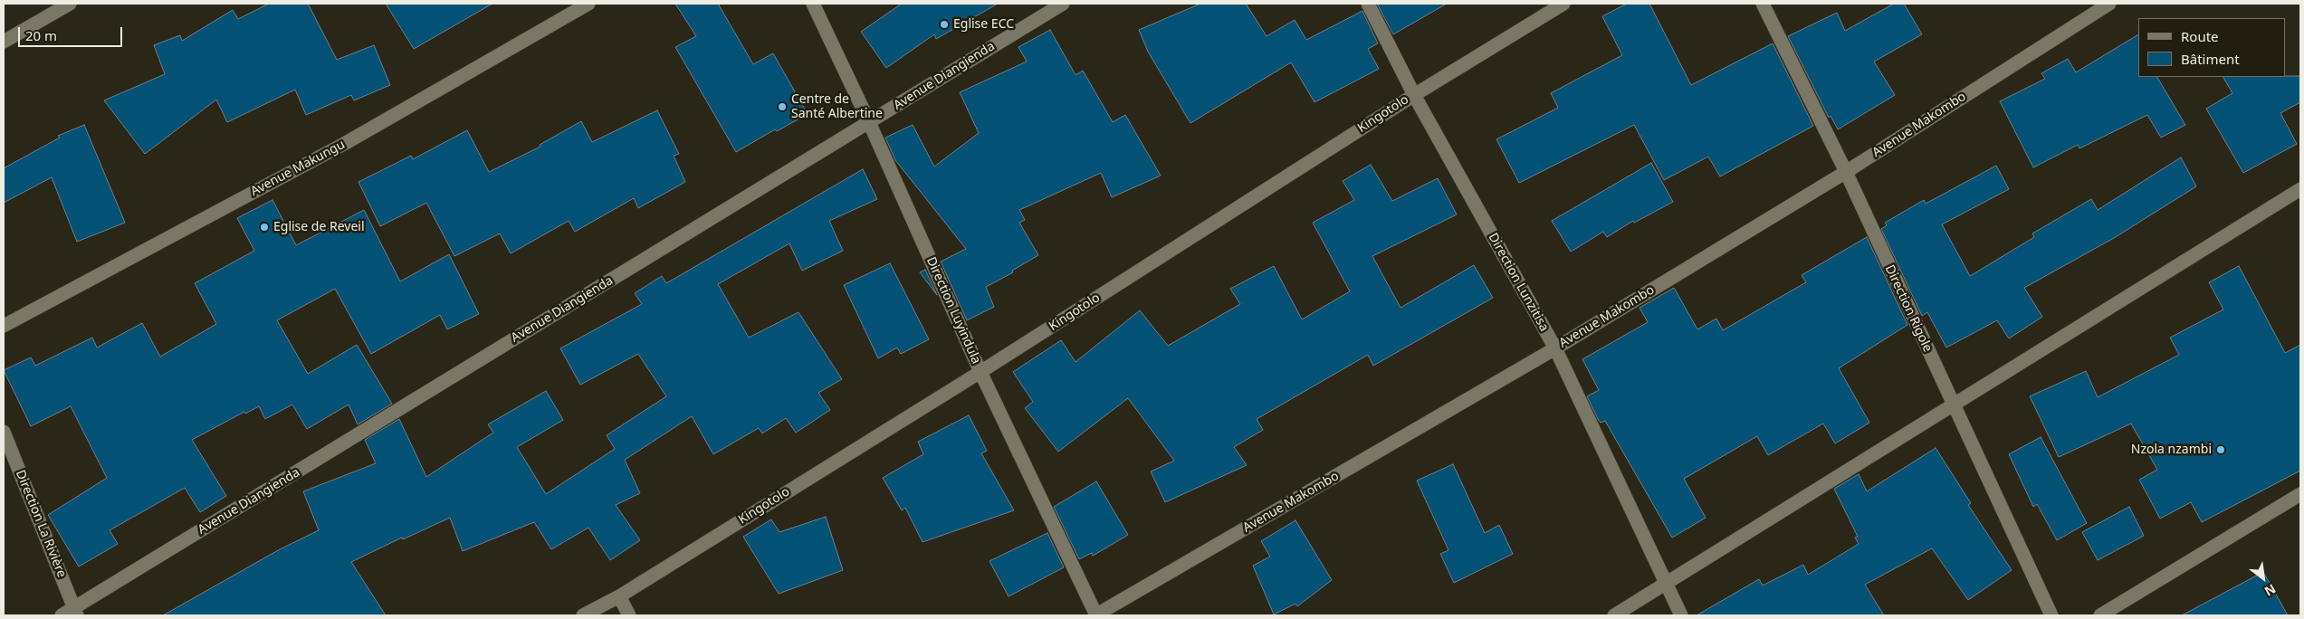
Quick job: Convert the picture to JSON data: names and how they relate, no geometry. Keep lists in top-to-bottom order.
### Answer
{
  "streets": {
    "street": [
      "Avenue Diangienda",
      "Kingotolo",
      "Avenue Makombo",
      "Avenue Makungu",
      "Direction Lunzitisa",
      "Direction Rigole",
      "Direction Luyindula",
      "Direction La Rivière"
    ]
  },
  "crossings": [
    ["Avenue Diangienda", "Direction Luyindula"],
    ["Avenue Diangienda", "Direction La Rivière"],
    ["Kingotolo", "Direction Lunzitisa"],
    ["Kingotolo", "Direction Luyindula"],
    ["Avenue Makombo", "Direction Lunzitisa"],
    ["Avenue Makombo", "Direction Rigole"],
    ["Avenue Makombo", "Direction Luyindula"]
  ],
  "places": [
    "Eglise ECC",
    "Centre de Santé Albertine",
    "Eglise de Reveil",
    "Nzola nzambi"
  ],
  "legend": ["Route", "Bâtiment"],
  "scale_bar": "20 m",
  "north": "bottom right"
}
